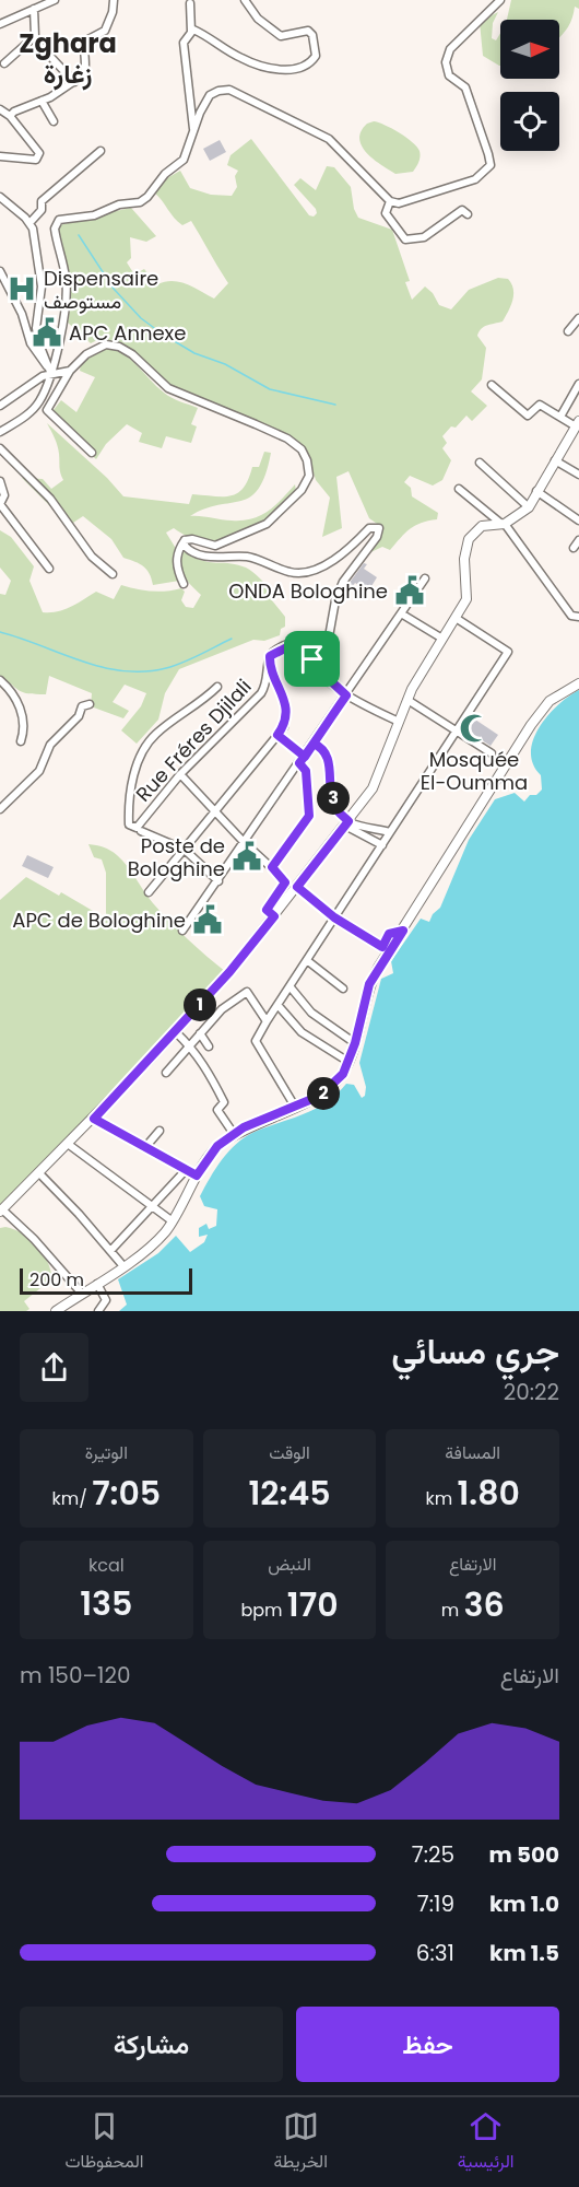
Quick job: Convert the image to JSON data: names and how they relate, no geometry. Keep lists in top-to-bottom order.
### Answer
{
  "streets": {
    "street": ["Rue Fréres Djilali"]
  },
  "districts": ["Zghara زغارة"],
  "places": {
    "hospital": ["Dispensaire مستوصف"],
    "public building": [
      "APC Annexe",
      "ONDA Bologhine",
      "Poste de Bologhine",
      "APC de Bologhine"
    ],
    "mosque": ["Mosquée El-Oumma"]
  },
  "scale_bar": "200 m",
  "north": "right",
  "page": {
    "pins": ["3", "1", "2"],
    "scale": "200 m",
    "heading": ["جري مسائي", "20:22"],
    "stats": [
      ["المسافة", "1.80 km"],
      ["الوقت", "12:45"],
      ["الوتيرة", "7:05 /km"],
      ["الارتفاع", "36 m"],
      ["النبض", "170 bpm"],
      ["kcal", "135"]
    ],
    "chart": ["الارتفاع", "120–150 m"],
    "list": [
      {
        "name": "500 m",
        "note": "7:25"
      },
      {
        "name": "1.0 km",
        "note": "7:19"
      },
      {
        "name": "1.5 km",
        "note": "6:31"
      }
    ],
    "buttons": ["حفظ", "مشاركة"],
    "tabs": ["الرئيسية", "الخريطة", "المحفوظات"]
  }
}
